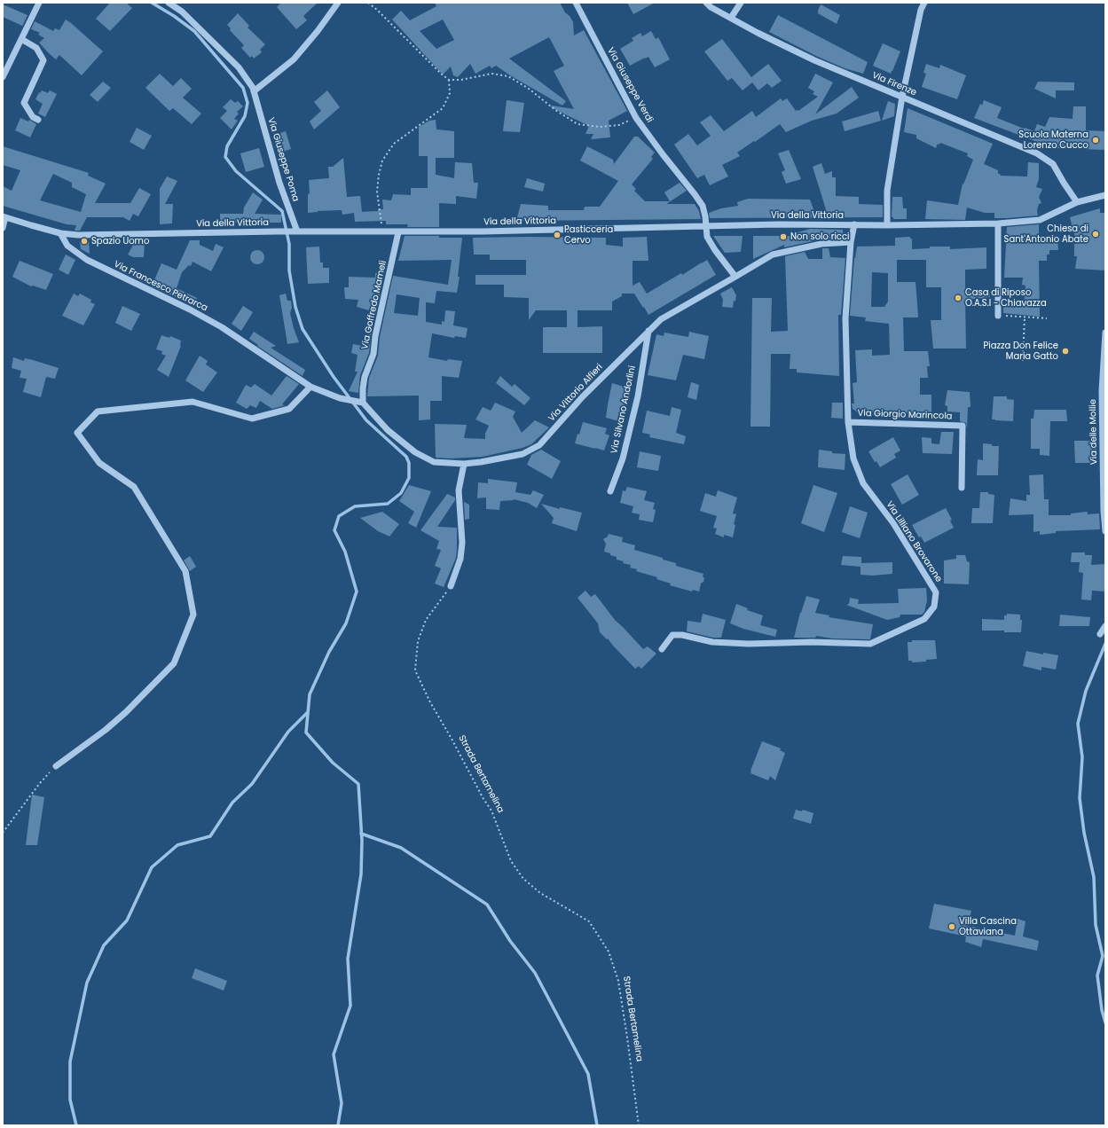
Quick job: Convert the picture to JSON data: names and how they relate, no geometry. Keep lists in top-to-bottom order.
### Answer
{
  "streets": {
    "street": [
      "Via Firenze",
      "Via Giuseppe Verdi",
      "Via Giuseppe Poma",
      "Via della Vittoria",
      "Via Francesco Petrarca",
      "Via Goffredo Mameli",
      "Via Vittorio Alfieri",
      "Via Silvano Andorlini",
      "Via Giorgio Marincola",
      "Via delle Mollie",
      "Via Lilliano Brovarone"
    ],
    "path": ["Strada Bertamelina"]
  },
  "crossings": [
    ["Via Firenze", "Via della Vittoria"],
    ["Via Giuseppe Verdi", "Via della Vittoria"],
    ["Via Giuseppe Verdi", "Via Vittorio Alfieri"],
    ["Via Giuseppe Poma", "Via della Vittoria"],
    ["Via della Vittoria", "Via Francesco Petrarca"],
    ["Via della Vittoria", "Via Goffredo Mameli"],
    ["Via della Vittoria", "Via Lilliano Brovarone"],
    ["Via Goffredo Mameli", "Via Vittorio Alfieri"],
    ["Via Vittorio Alfieri", "Via Silvano Andorlini"],
    ["Via Vittorio Alfieri", "Via Lilliano Brovarone"],
    ["Via Giorgio Marincola", "Via Lilliano Brovarone"]
  ],
  "places": [
    "Scuola Materna Lorenzo Cucco",
    "Chiesa di Sant'Antonio Abate",
    "Pasticceria Cervo",
    "Non solo ricci",
    "Spazio Uomo",
    "Casa di Riposo O.A.S.I - Chiavazza",
    "Piazza Don Felice Maria Gatto",
    "Villa Cascina Ottaviana"
  ]
}
